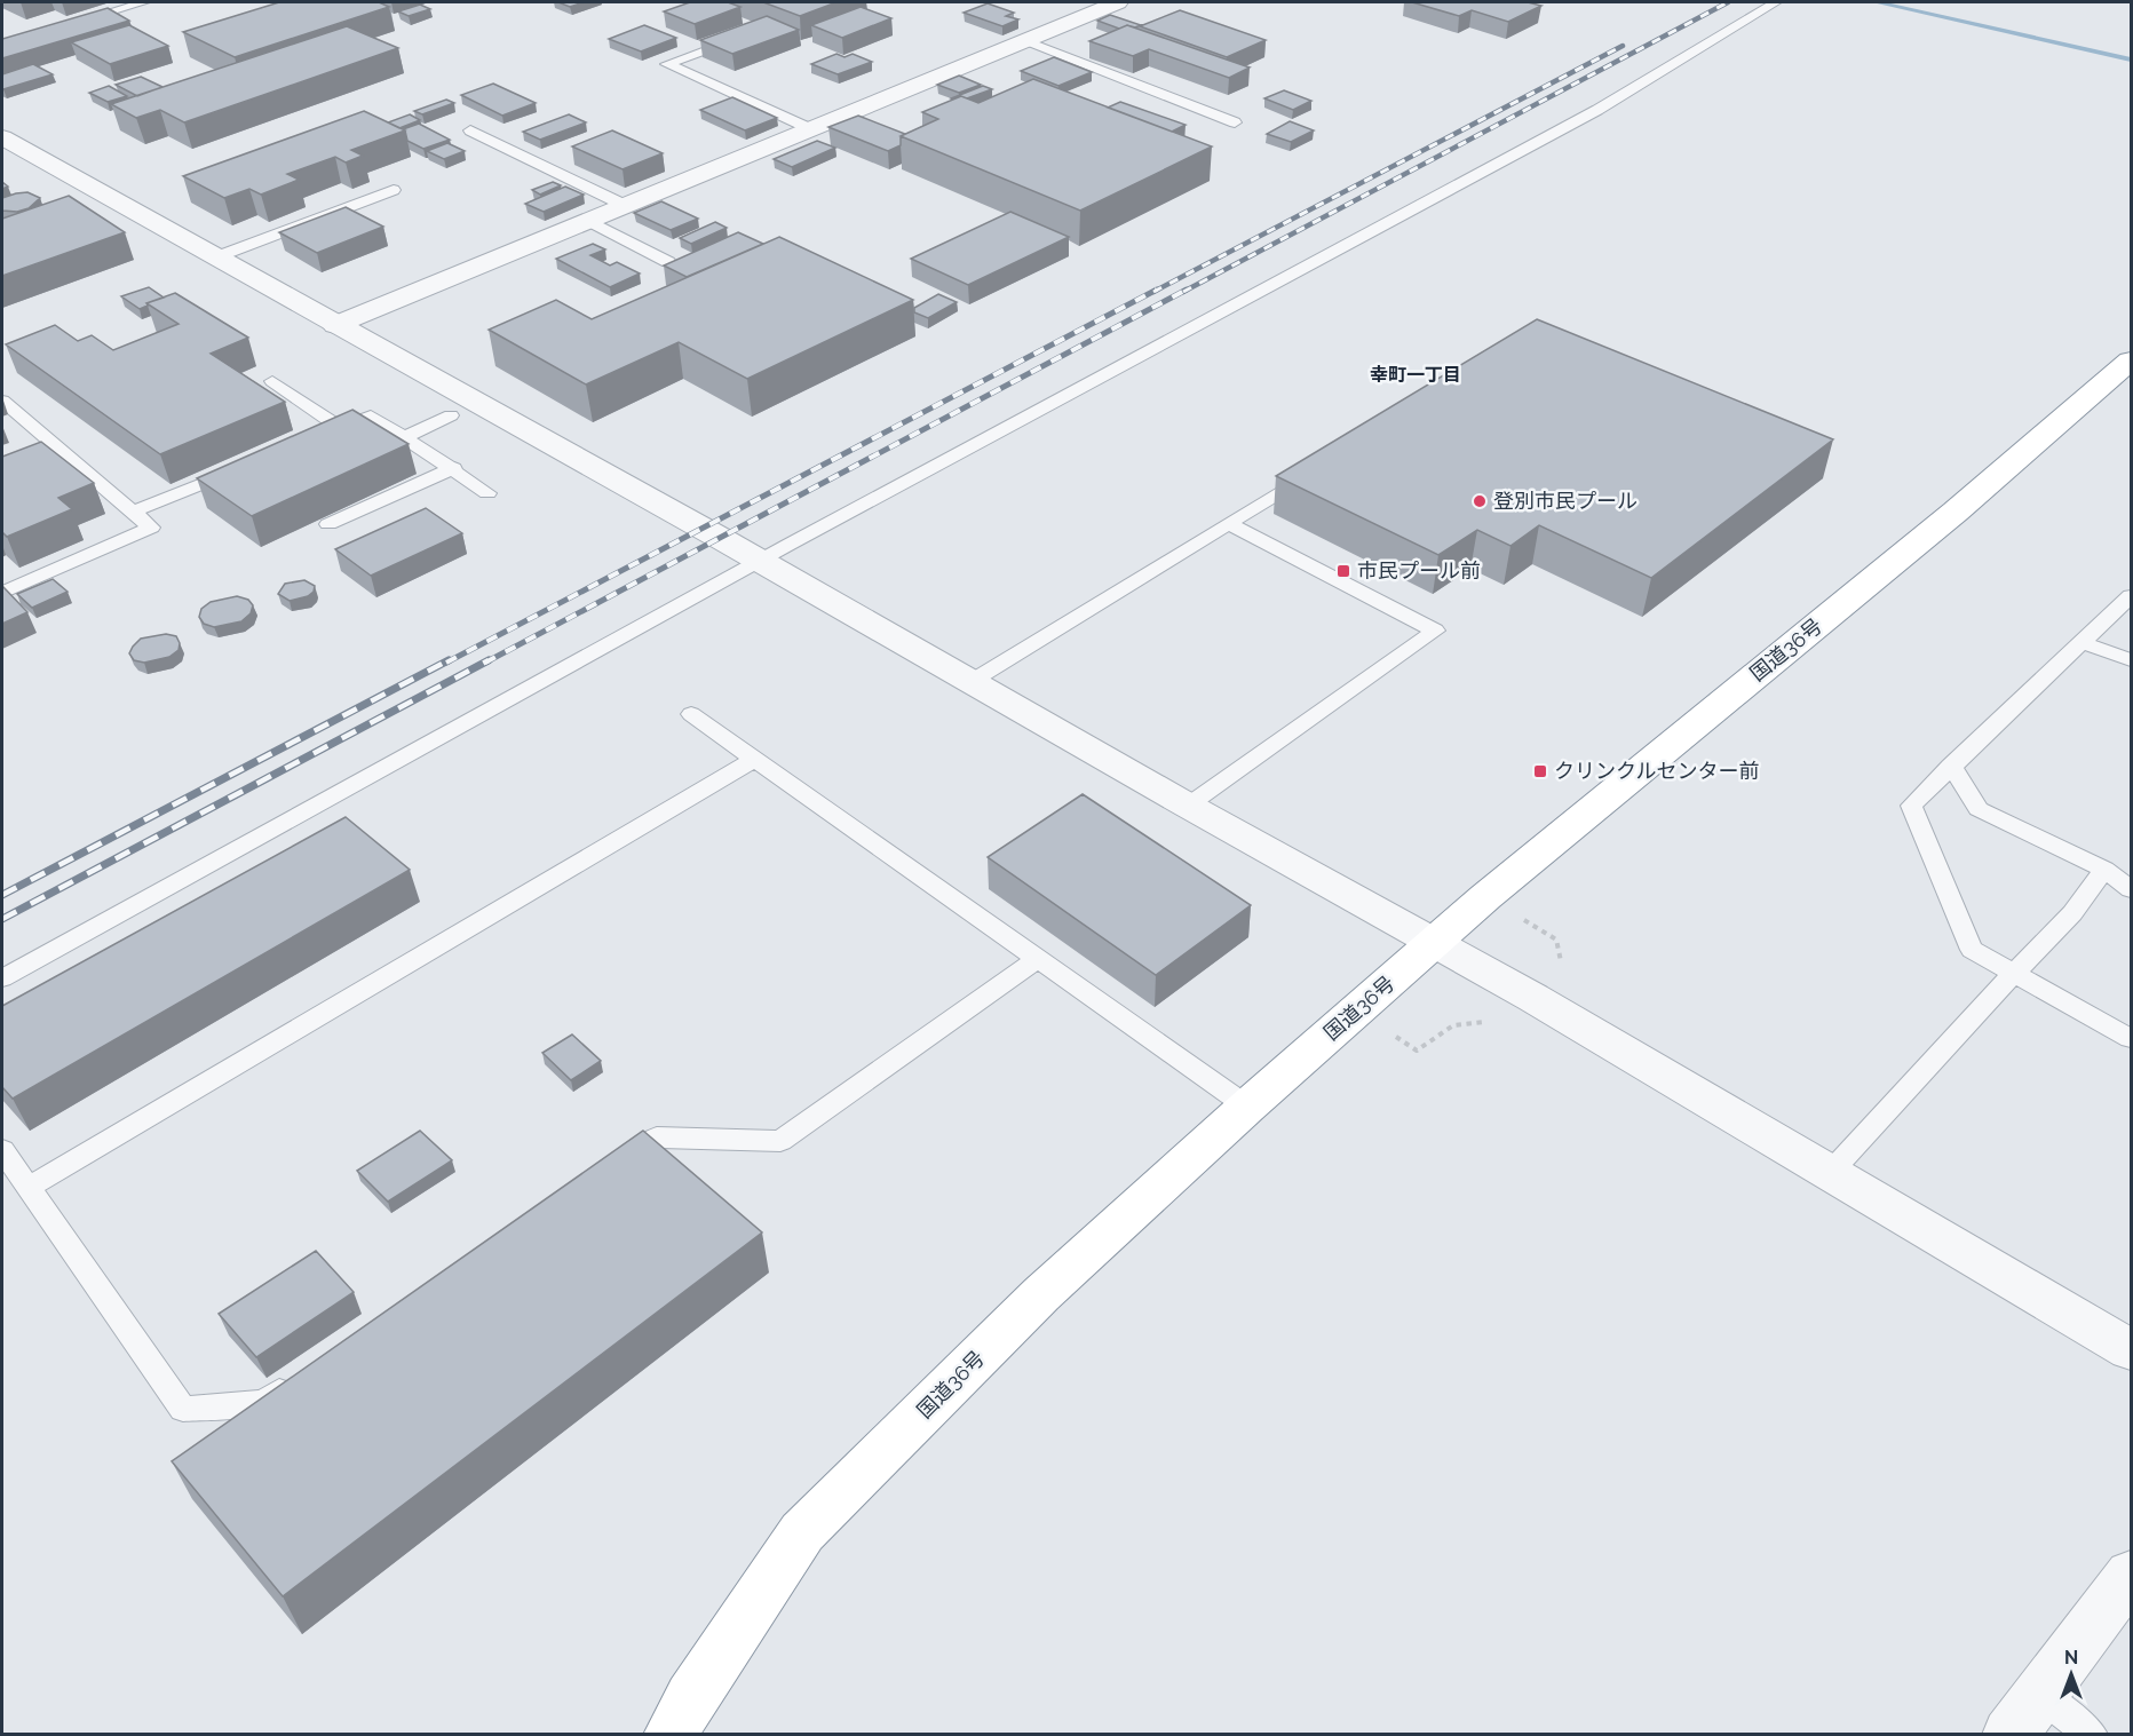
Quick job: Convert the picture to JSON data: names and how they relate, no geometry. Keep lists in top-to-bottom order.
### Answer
{
  "streets": {
    "highway": ["国道36号"]
  },
  "districts": ["幸町一丁目"],
  "places": {
    "other": ["登別市民プール"],
    "transit": ["市民プール前", "クリンクルセンター前"]
  },
  "north": "top"
}
